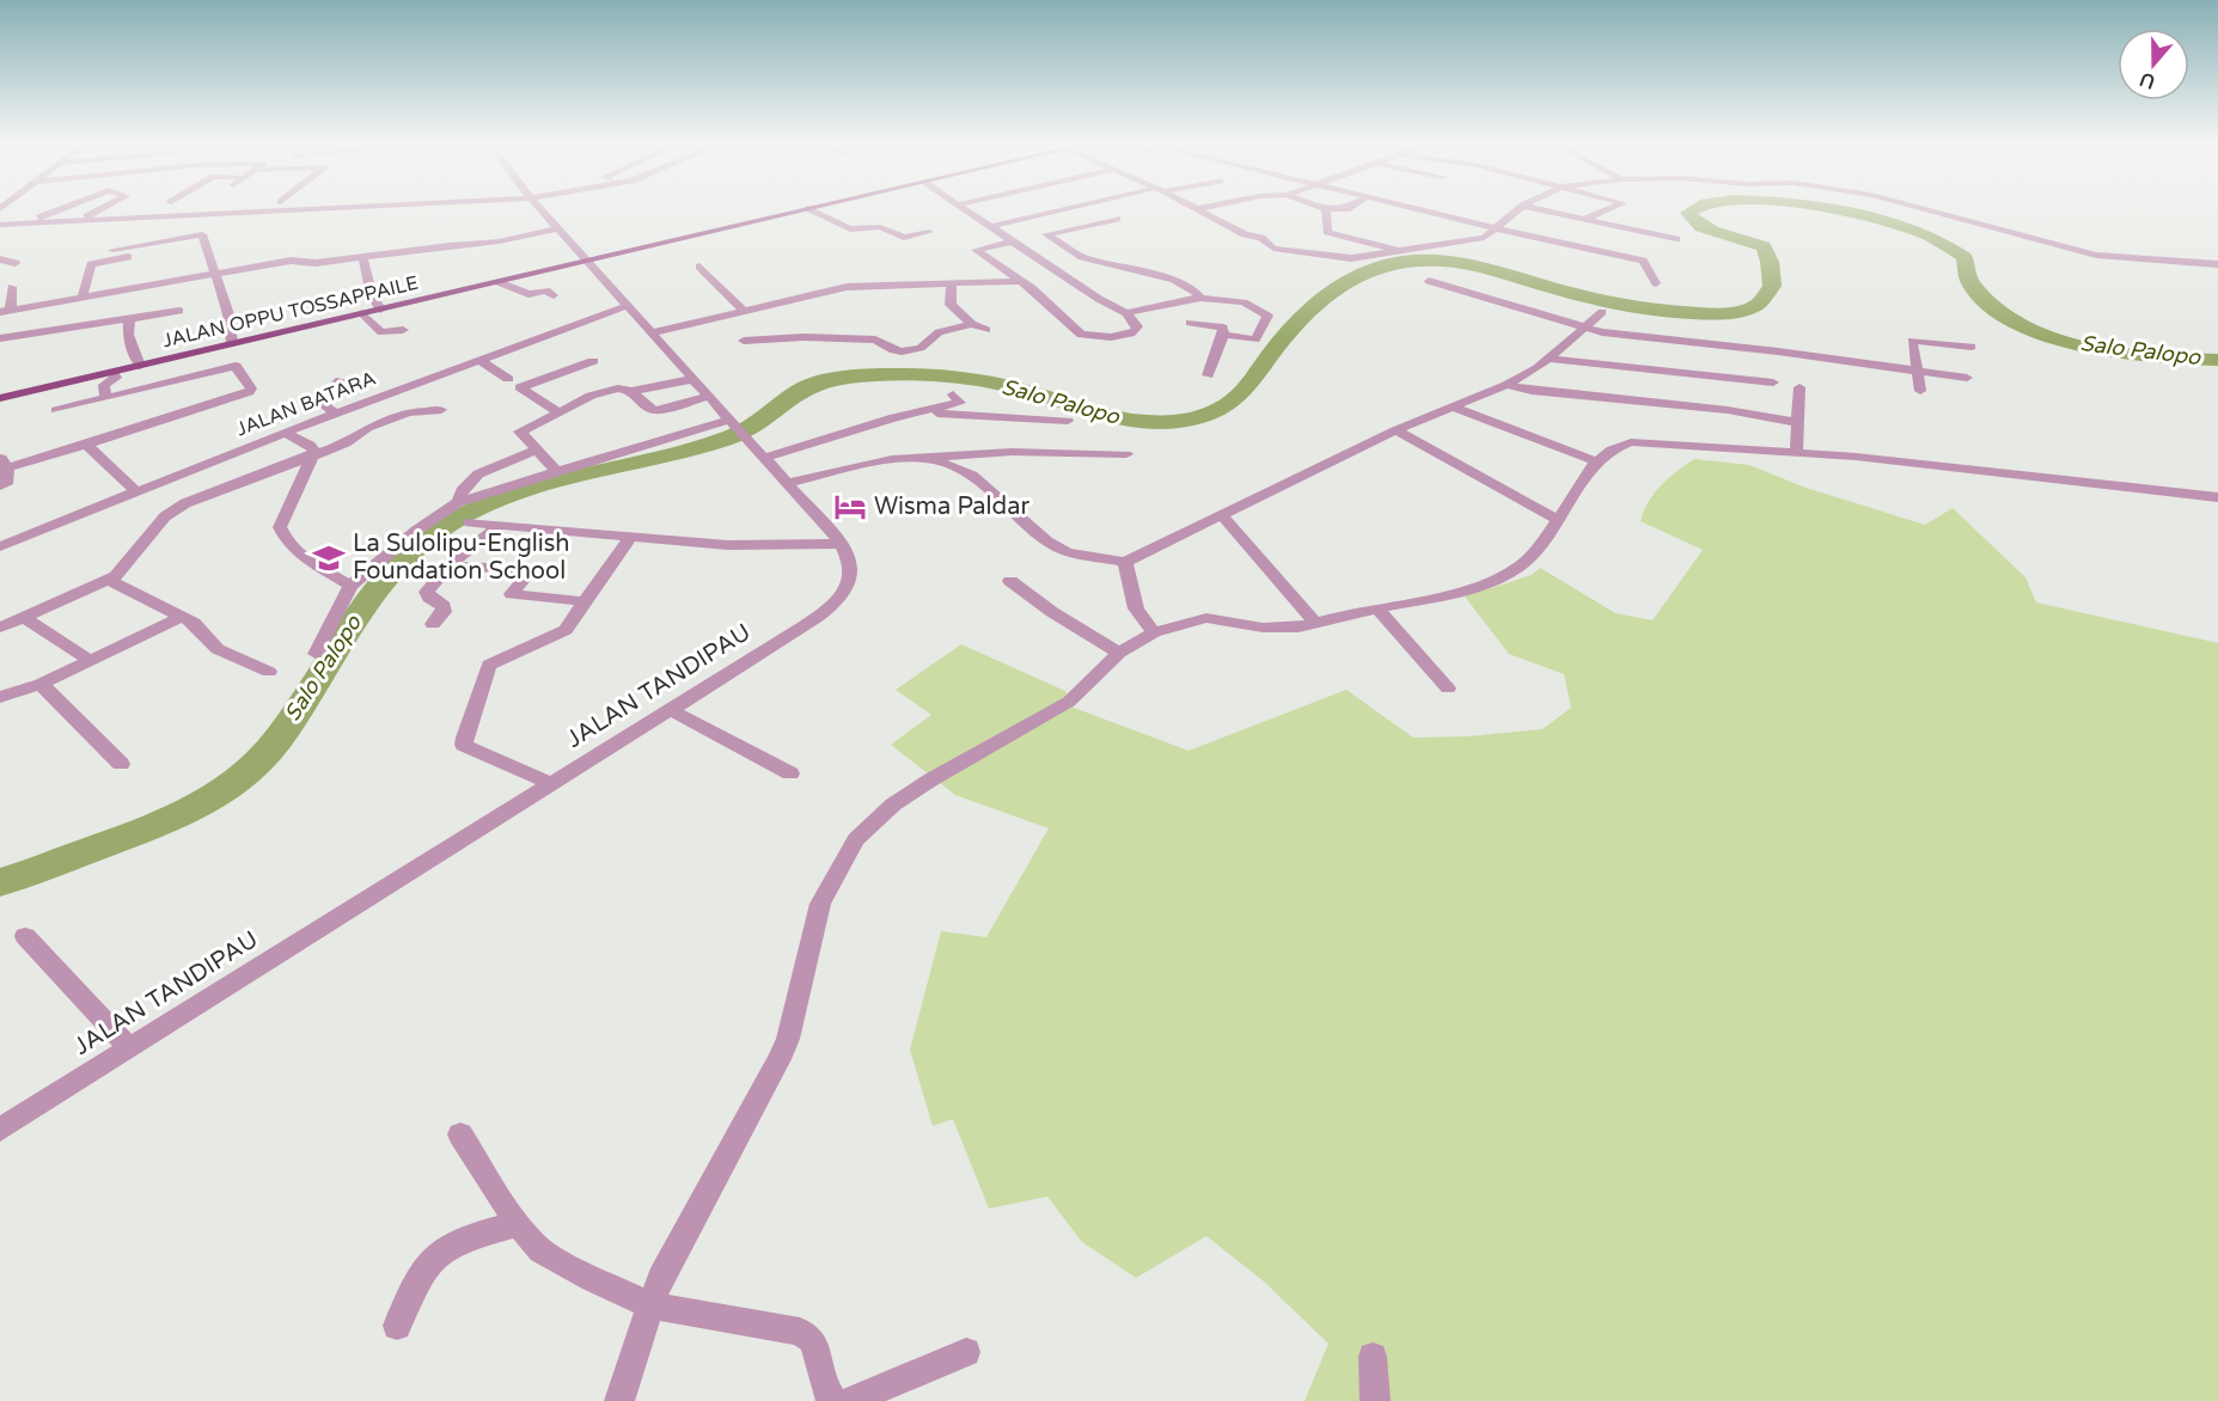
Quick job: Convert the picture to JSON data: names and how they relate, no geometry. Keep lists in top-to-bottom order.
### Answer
{
  "streets": {
    "main road": ["JALAN OPPU TOSSAPPAILE"],
    "street": ["JALAN BATARA", "JALAN TANDIPAU"]
  },
  "water": ["Salo Palopo"],
  "places": {
    "hotel": ["Wisma Paldar"],
    "school or university": ["La Sulolipu-English Foundation School"]
  },
  "north": "bottom"
}
